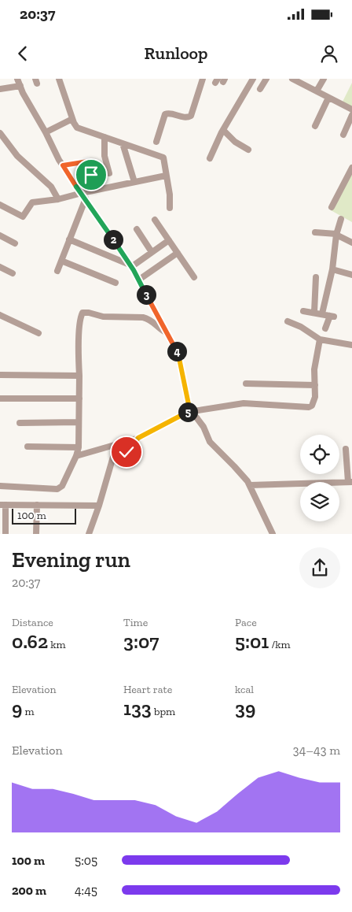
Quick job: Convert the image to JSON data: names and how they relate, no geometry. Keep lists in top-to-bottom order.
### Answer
{
  "scale_bar": "100 m",
  "page": {
    "status": "20:37",
    "header": "Runloop",
    "pins": [
      "2",
      "3",
      "4",
      "5"
    ],
    "scale": "100 m",
    "heading": ["Evening run", "20:37"],
    "stats": [
      ["Distance", "0.62 km"],
      ["Time", "3:07"],
      ["Pace", "5:01 /km"],
      ["Elevation", "9 m"],
      ["Heart rate", "133 bpm"],
      ["kcal", "39"]
    ],
    "chart": ["Elevation", "34–43 m"],
    "list": [
      {
        "name": "100 m",
        "note": "5:05"
      },
      {
        "name": "200 m",
        "note": "4:45"
      }
    ]
  }
}
